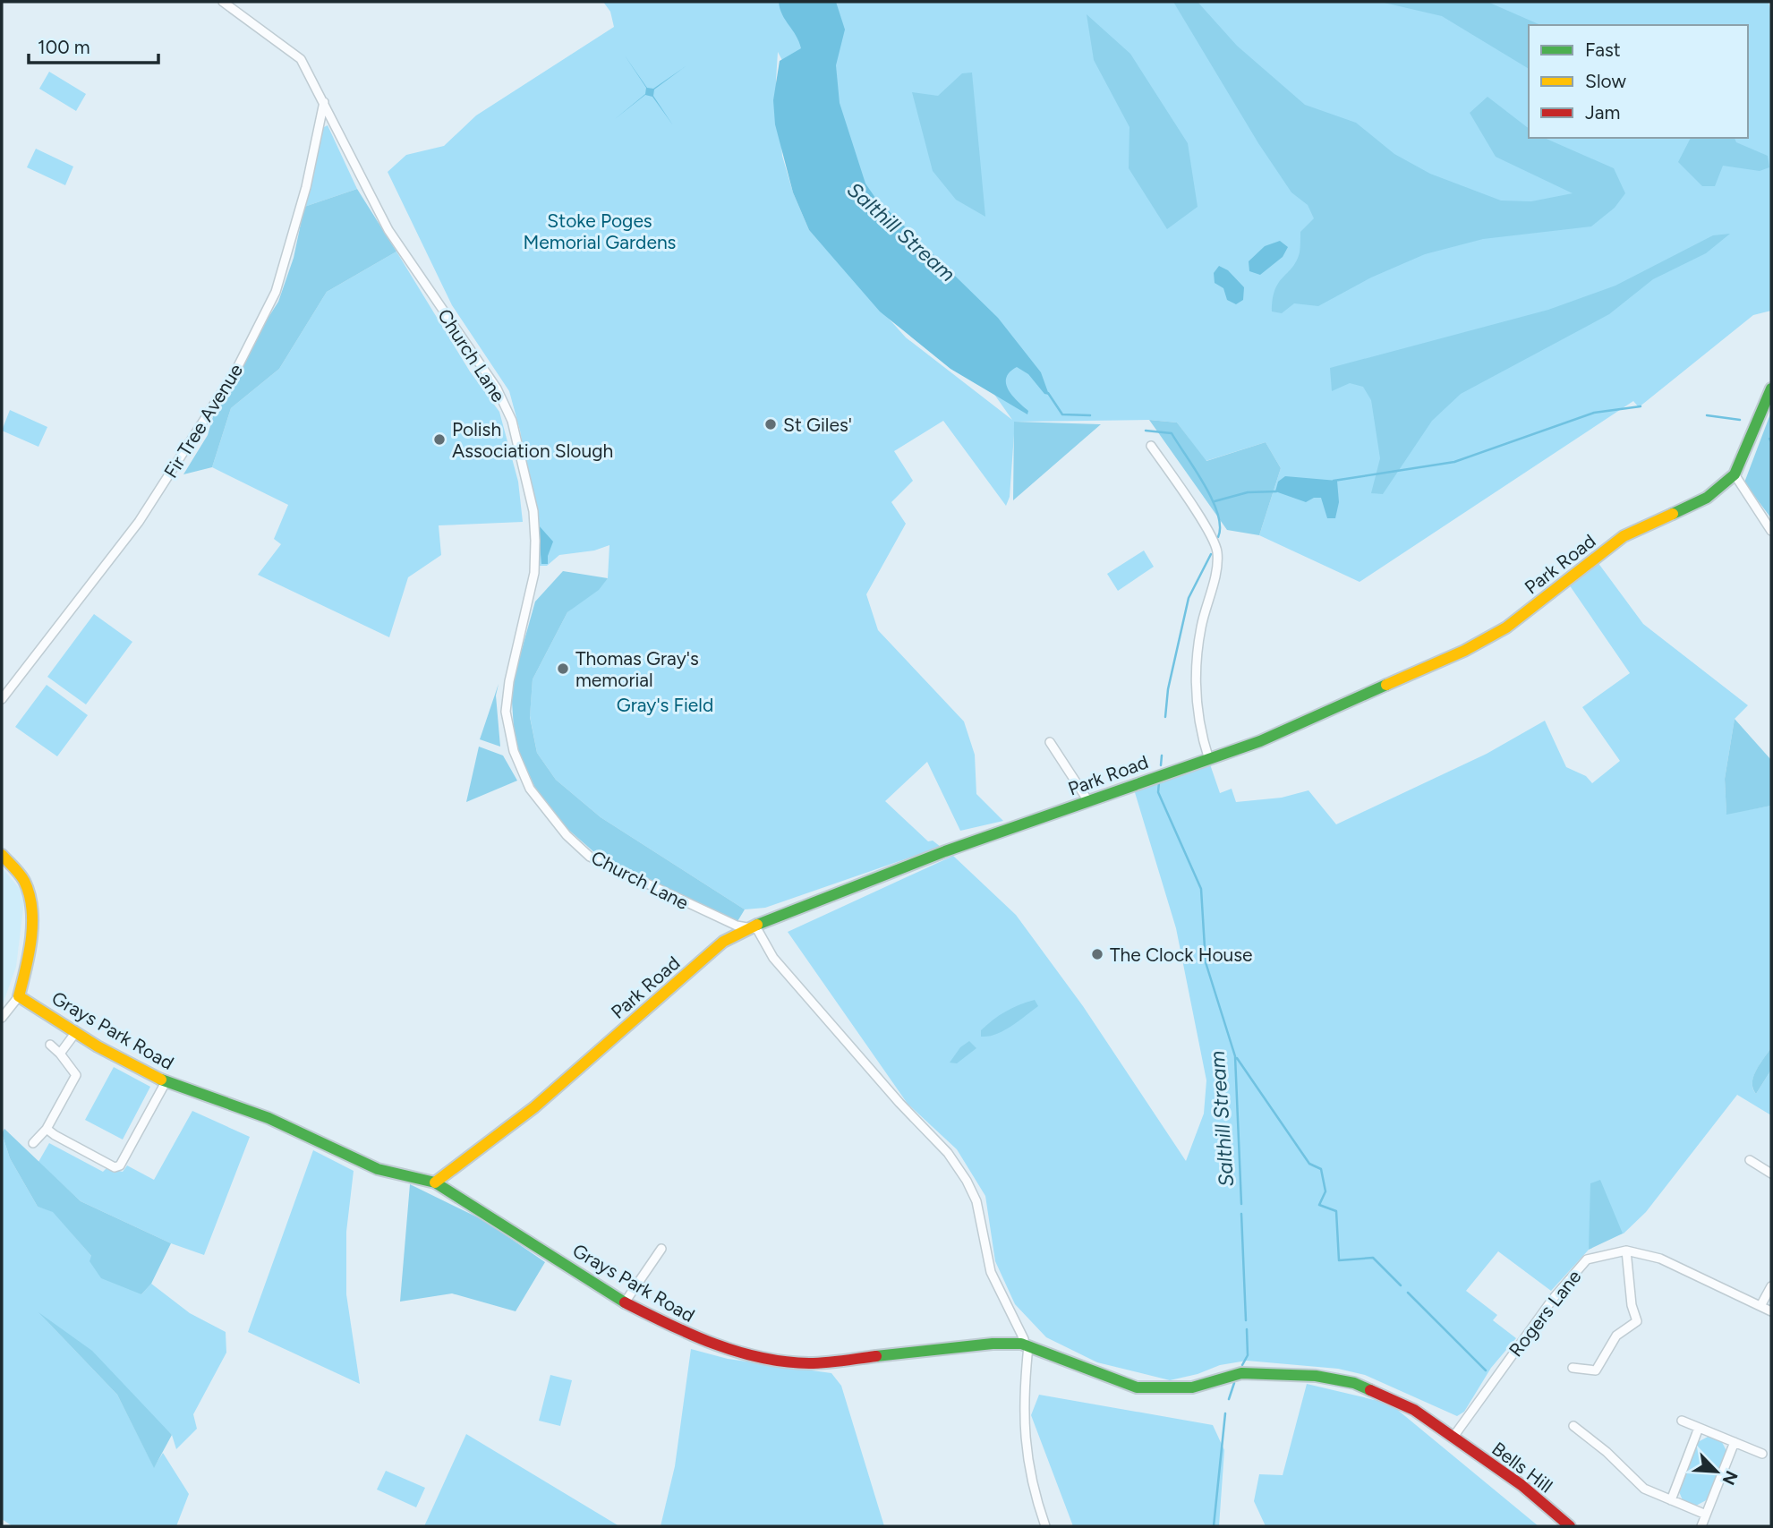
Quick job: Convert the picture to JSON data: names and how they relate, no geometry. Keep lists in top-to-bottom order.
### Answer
{
  "streets": {
    "main road": ["Park Road", "Grays Park Road", "Bells Hill"],
    "street": ["Church Lane", "Fir Tree Avenue", "Rogers Lane"]
  },
  "crossings": [
    ["Church Lane", "Fir Tree Avenue"],
    ["Church Lane", "Park Road"],
    ["Park Road", "Grays Park Road"],
    ["Grays Park Road", "Rogers Lane"],
    ["Grays Park Road", "Bells Hill"],
    ["Rogers Lane", "Bells Hill"]
  ],
  "water": ["Salthill Stream"],
  "parks": ["Stoke Poges Memorial Gardens", "Gray's Field"],
  "places": [
    "St Giles'",
    "Polish Association Slough",
    "Thomas Gray's memorial",
    "The Clock House"
  ],
  "legend": ["Fast", "Slow", "Jam"],
  "scale_bar": "100 m",
  "north": "bottom right"
}
